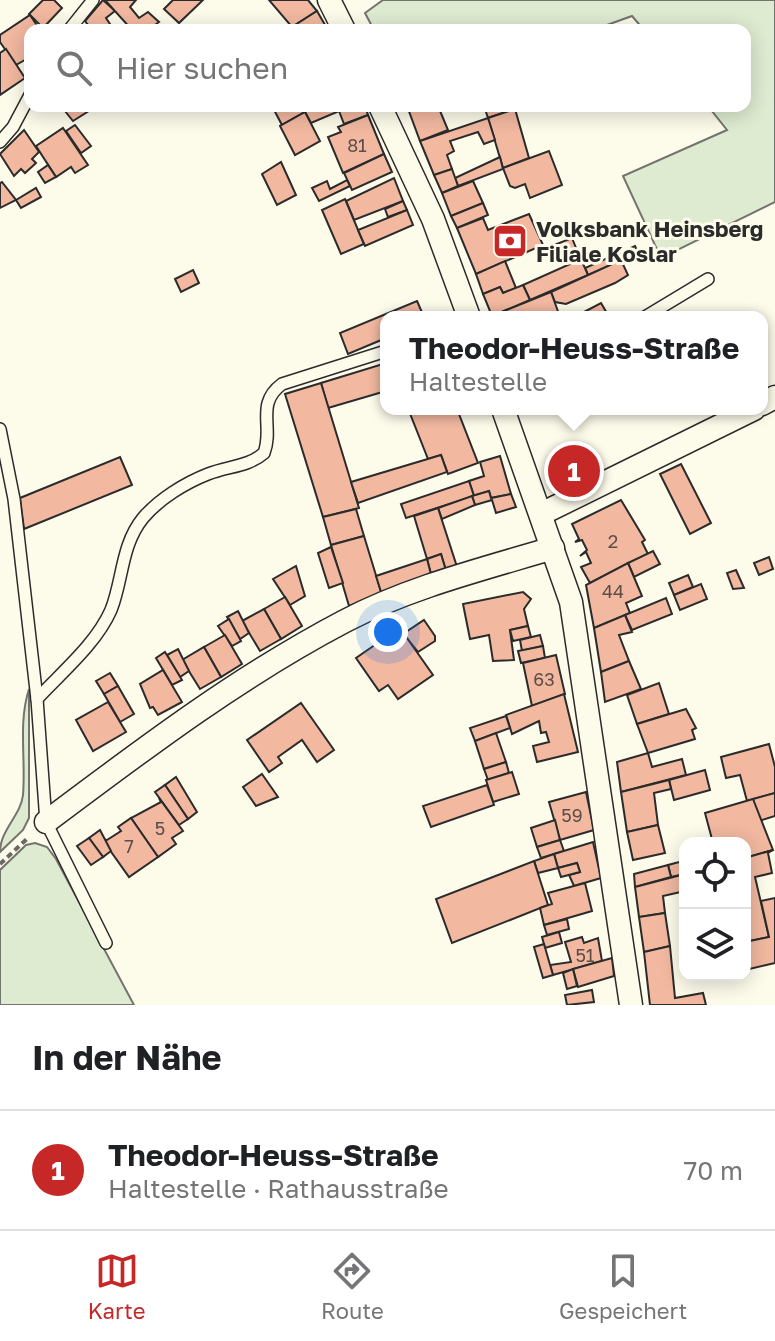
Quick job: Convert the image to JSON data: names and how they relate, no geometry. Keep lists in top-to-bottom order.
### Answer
{
  "places": {
    "bank": ["Volksbank Heinsberg Filiale Koslar"]
  },
  "house_numbers": [
    "81",
    "2",
    "44",
    "63",
    "59",
    "5",
    "7",
    "51"
  ],
  "page": {
    "search": "Hier suchen",
    "popup": ["Theodor-Heuss-Straße", "Haltestelle"],
    "pins": "1",
    "heading": "In der Nähe",
    "list": [
      {
        "mark": "1",
        "name": "Theodor-Heuss-Straße",
        "note": "Haltestelle · Rathausstraße",
        "value": "70 m"
      }
    ],
    "nav": ["Karte", "Route", "Gespeichert"]
  }
}
